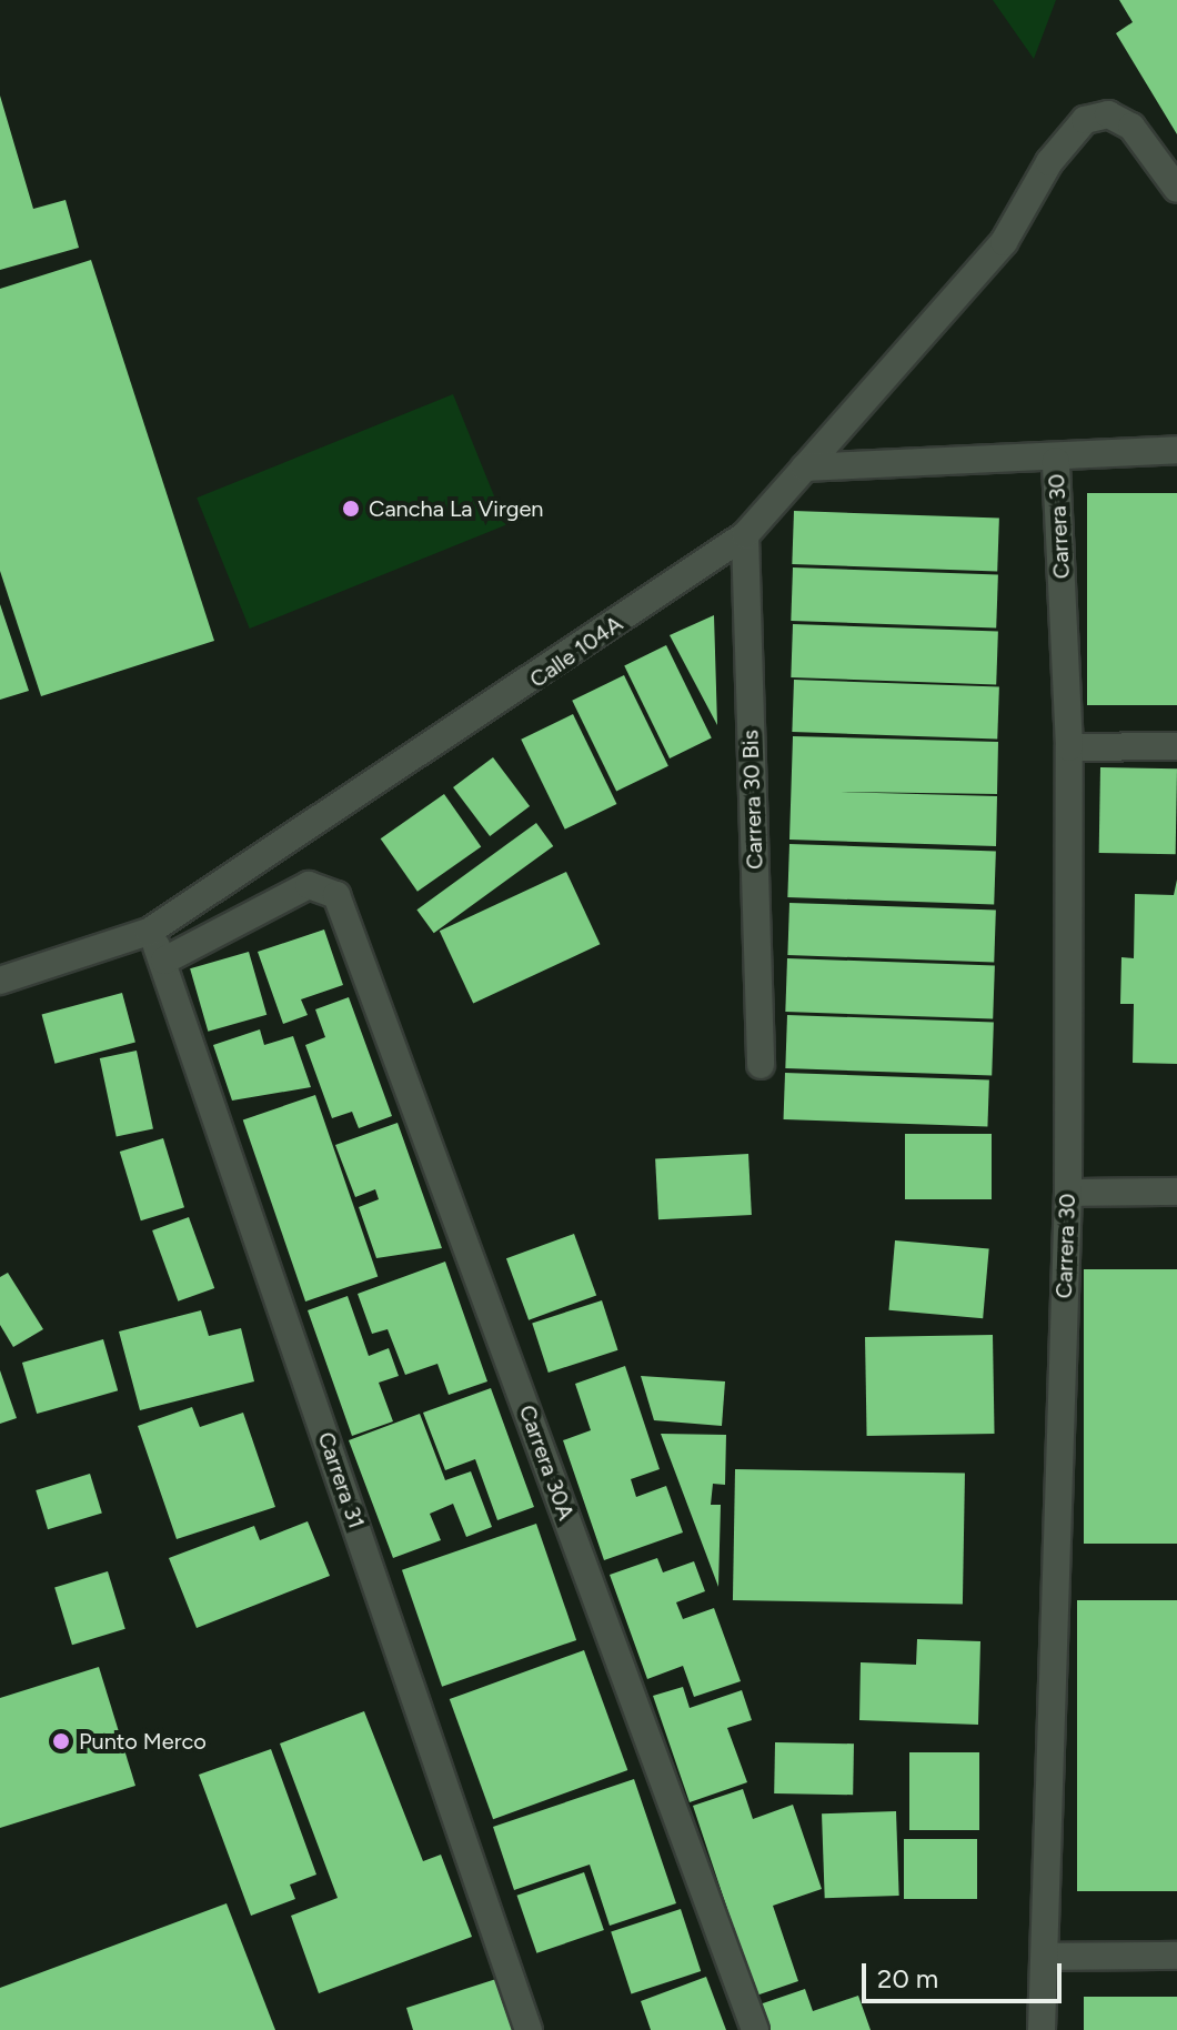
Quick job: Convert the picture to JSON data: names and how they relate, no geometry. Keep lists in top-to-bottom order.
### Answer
{
  "streets": {
    "street": [
      "Carrera 30",
      "Calle 104A",
      "Carrera 30 Bis",
      "Carrera 30A",
      "Carrera 31"
    ]
  },
  "crossings": [
    ["Calle 104A", "Carrera 30 Bis"],
    ["Calle 104A", "Carrera 31"],
    ["Carrera 30A", "Carrera 31"]
  ],
  "places": ["Cancha La Virgen", "Punto Merco"],
  "scale_bar": "20 m"
}
